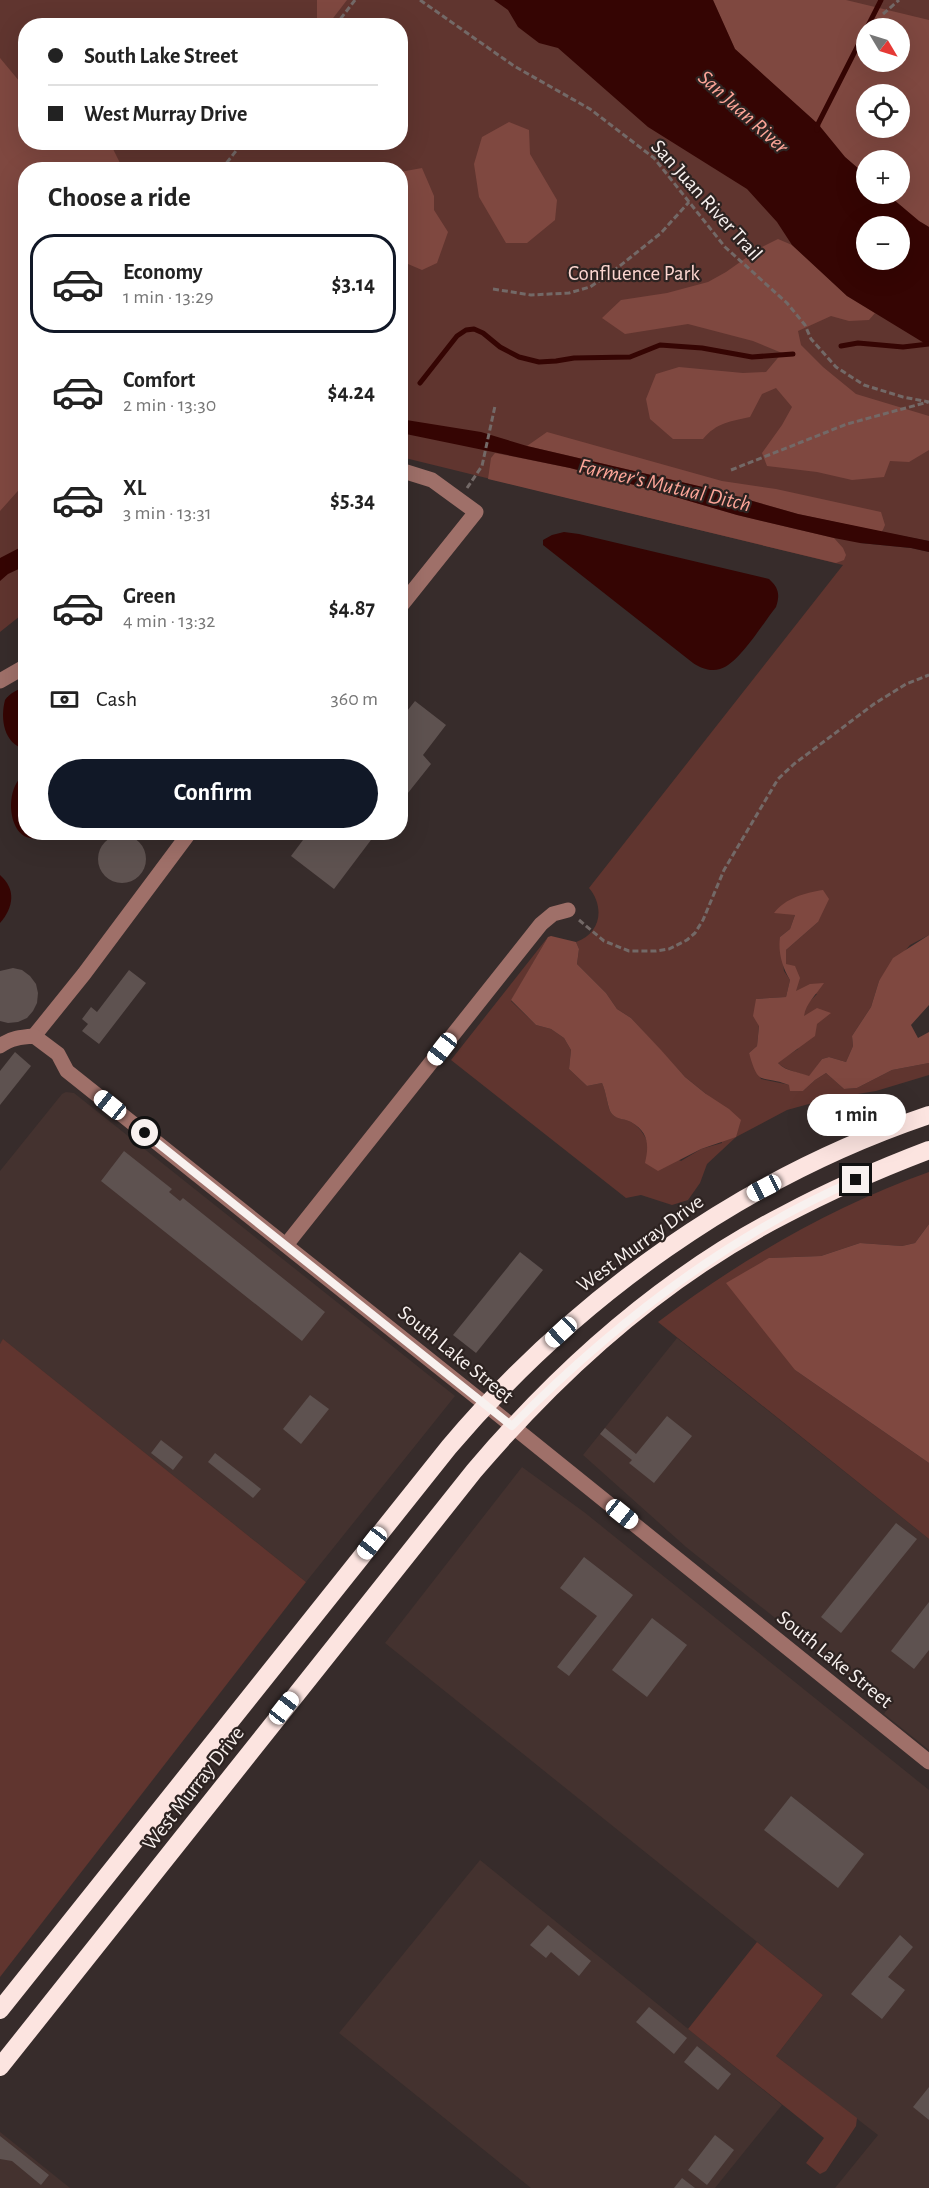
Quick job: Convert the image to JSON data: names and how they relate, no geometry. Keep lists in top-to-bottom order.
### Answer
{
  "streets": {
    "highway": ["West Murray Drive"],
    "street": ["South Lake Street"],
    "path": ["San Juan River Trail"]
  },
  "crossings": [
    ["West Murray Drive", "South Lake Street"]
  ],
  "water": ["San Juan River", "Farmer's Mutual Ditch"],
  "parks": ["Confluence Park"],
  "north": "bottom right",
  "page": {
    "map_buttons": ["+", "−"],
    "banner": ["South Lake Street", "West Murray Drive"],
    "heading": "Choose a ride",
    "list": [
      {
        "name": "Economy",
        "note": "1 min · 13:29",
        "value": "$3.14"
      },
      {
        "name": "Comfort",
        "note": "2 min · 13:30",
        "value": "$4.24"
      },
      {
        "name": "XL",
        "note": "3 min · 13:31",
        "value": "$5.34"
      },
      {
        "name": "Green",
        "note": "4 min · 13:32",
        "value": "$4.87"
      }
    ],
    "pay": ["Cash", "360 m"],
    "buttons": "Confirm",
    "bubble": "1 min"
  }
}
